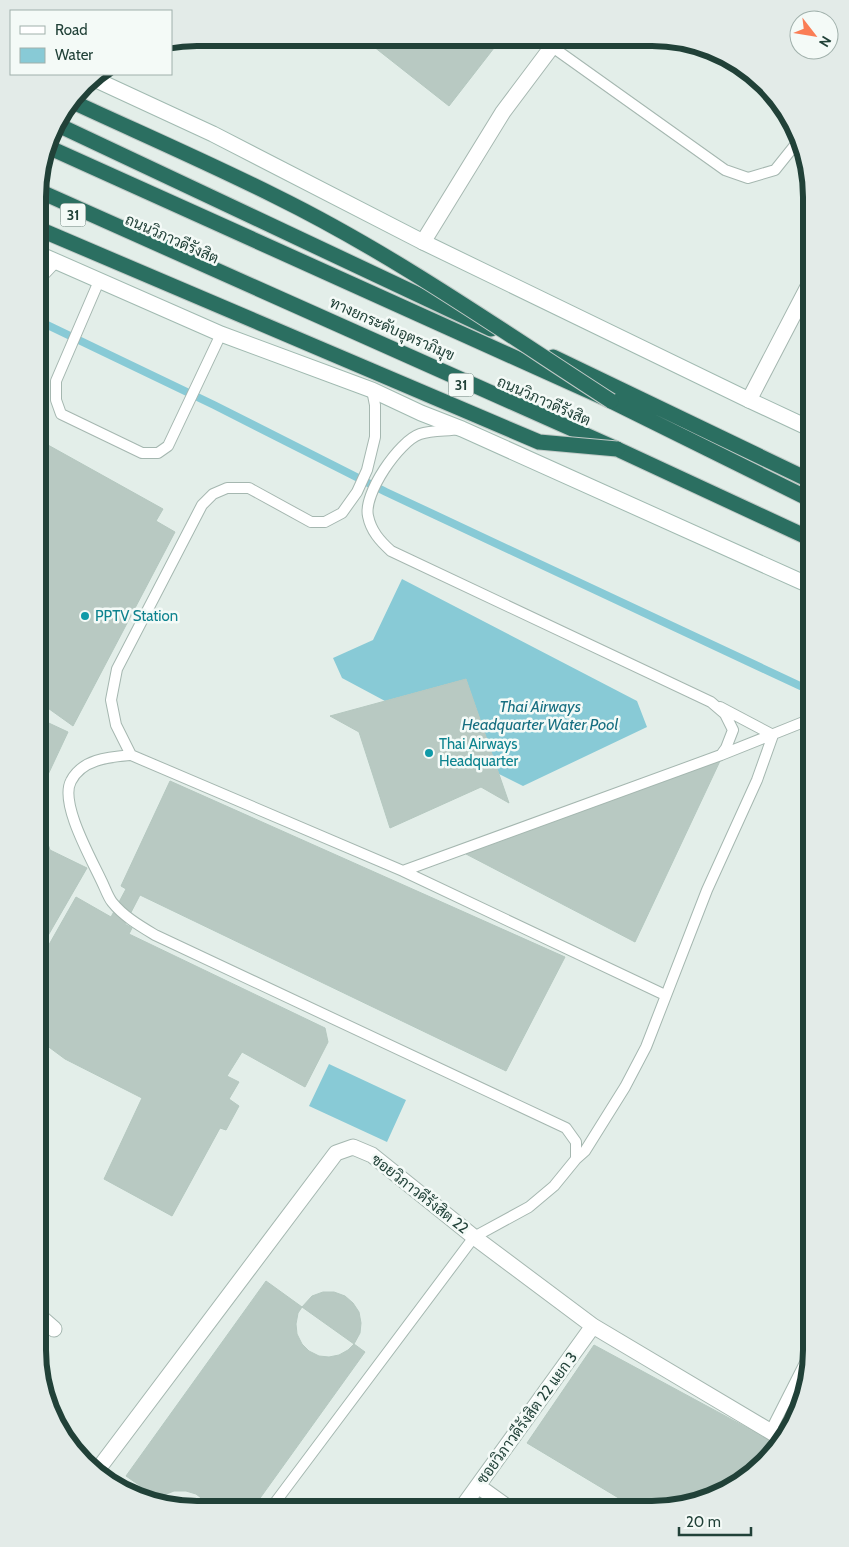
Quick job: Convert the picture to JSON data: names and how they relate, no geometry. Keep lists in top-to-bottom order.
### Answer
{
  "streets": {
    "highway": ["31", "ถนนวิภาวดีรังสิต", "ทางยกระดับอุตราภิมุข"],
    "main road": ["ซอยวิภาวดีรังสิต 22", "ซอยวิภาวดีรังสิต 22 แยก 3"]
  },
  "crossings": [
    ["ซอยวิภาวดีรังสิต 22", "ซอยวิภาวดีรังสิต 22 แยก 3"]
  ],
  "water": ["Thai Airways Headquarter Water Pool"],
  "places": ["PPTV Station", "Thai Airways Headquarter"],
  "legend": ["Road", "Water"],
  "scale_bar": "20 m",
  "north": "bottom right"
}
